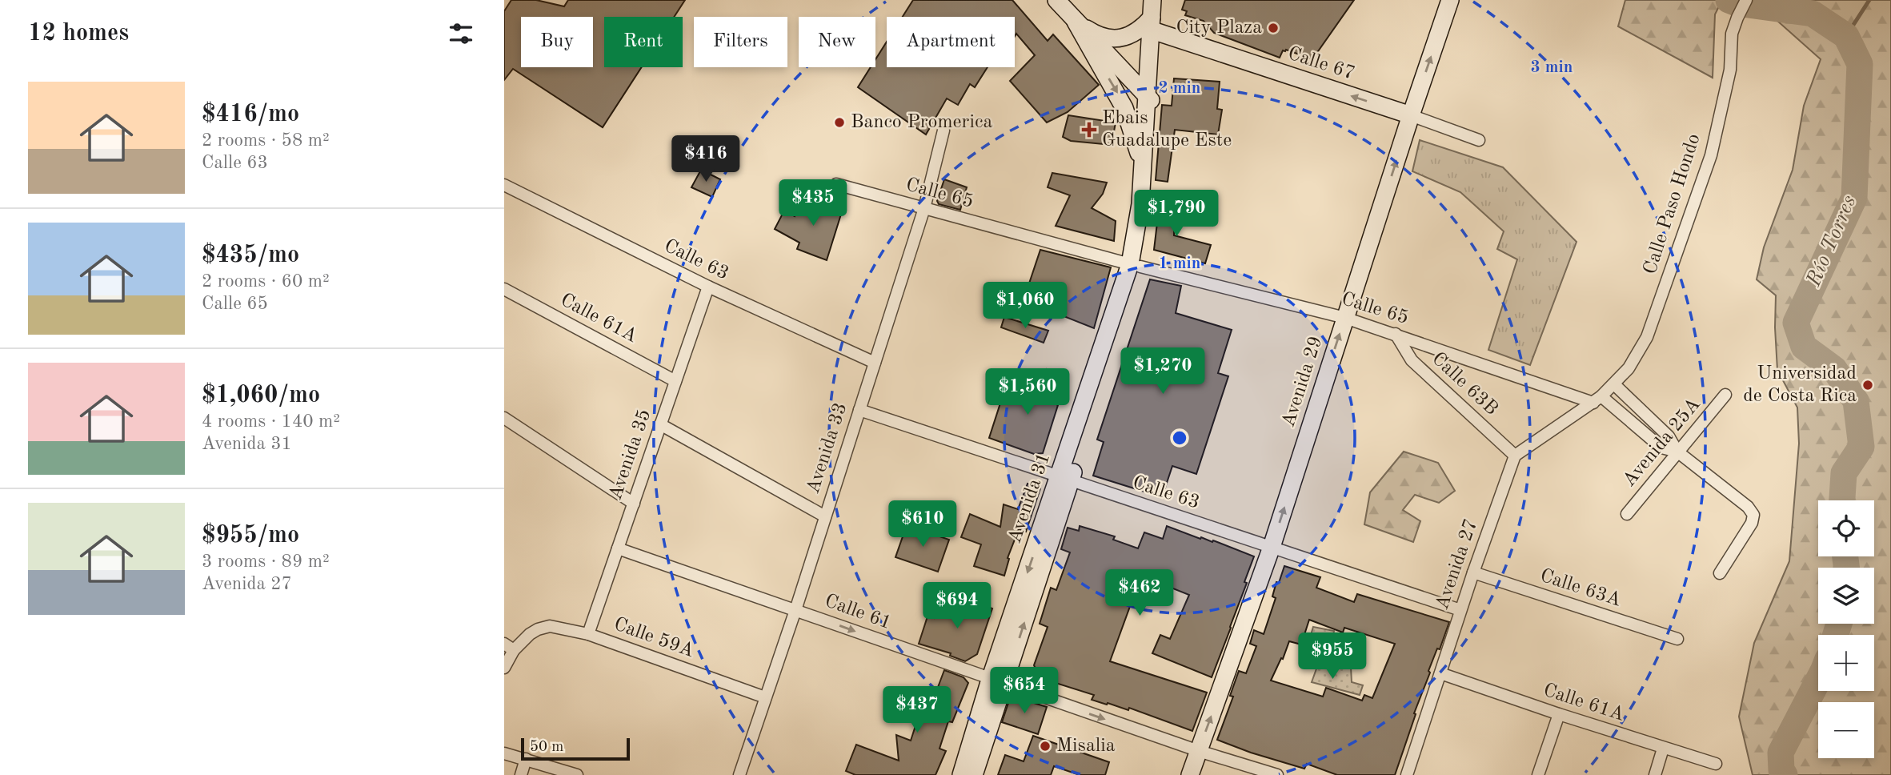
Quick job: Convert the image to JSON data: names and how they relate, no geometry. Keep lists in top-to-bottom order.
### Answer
{
  "streets": {
    "main road": ["Calle 67", "Avenida 29", "Avenida 31"],
    "street": [
      "Calle 65",
      "Calle Paso Hondo",
      "Calle 63",
      "Calle 61A",
      "Calle 63B",
      "Avenida 25A",
      "Avenida 33",
      "Avenida 35",
      "Avenida 27",
      "Calle 63A",
      "Calle 61",
      "Calle 59A"
    ]
  },
  "crossings": [
    ["Calle 67", "Avenida 29"],
    ["Calle 65", "Calle Paso Hondo"],
    ["Calle 65", "Avenida 29"],
    ["Calle 65", "Calle 63B"],
    ["Calle 65", "Avenida 25A"],
    ["Calle 65", "Avenida 33"],
    ["Calle 65", "Avenida 31"],
    ["Calle 63", "Avenida 29"],
    ["Calle 63", "Avenida 33"],
    ["Calle 63", "Avenida 35"],
    ["Calle 63", "Avenida 31"],
    ["Calle 63", "Avenida 27"],
    ["Calle 61A", "Avenida 35"],
    ["Calle 61A", "Avenida 27"],
    ["Avenida 29", "Calle 61"],
    ["Calle 63B", "Avenida 27"],
    ["Avenida 33", "Calle 61"],
    ["Avenida 33", "Calle 59A"],
    ["Avenida 35", "Calle 61"],
    ["Avenida 35", "Calle 59A"],
    ["Avenida 31", "Calle 61"],
    ["Avenida 27", "Calle 63A"]
  ],
  "one_way": ["Calle 67", "Avenida 29", "Calle 61"],
  "water": ["Río Torres"],
  "places": {
    "other": [
      "City Plaza",
      "Banco Promerica",
      "Universidad de Costa Rica",
      "Misalia"
    ],
    "health": ["Ebais Guadalupe Este"]
  },
  "scale_bar": "50 m",
  "page": {
    "heading": "12 homes",
    "chip": [
      "Buy",
      "Rent",
      "Filters",
      "New",
      "Apartment"
    ],
    "list": [
      {
        "name": "$416/mo",
        "note": "2 rooms · 58 m² · Calle 63"
      },
      {
        "name": "$435/mo",
        "note": "2 rooms · 60 m² · Calle 65"
      },
      {
        "name": "$1,060/mo",
        "note": "4 rooms · 140 m² · Avenida 31"
      },
      {
        "name": "$955/mo",
        "note": "3 rooms · 89 m² · Avenida 27"
      }
    ],
    "price": [
      "$416",
      "$435",
      "$1,790",
      "$1,060",
      "$1,270",
      "$1,560",
      "$610",
      "$462",
      "$694",
      "$955",
      "$654",
      "$437"
    ],
    "map_buttons": ["+", "−"],
    "scale": "50 m"
  },
  "rings": ["3 min", "2 min", "1 min"]
}
